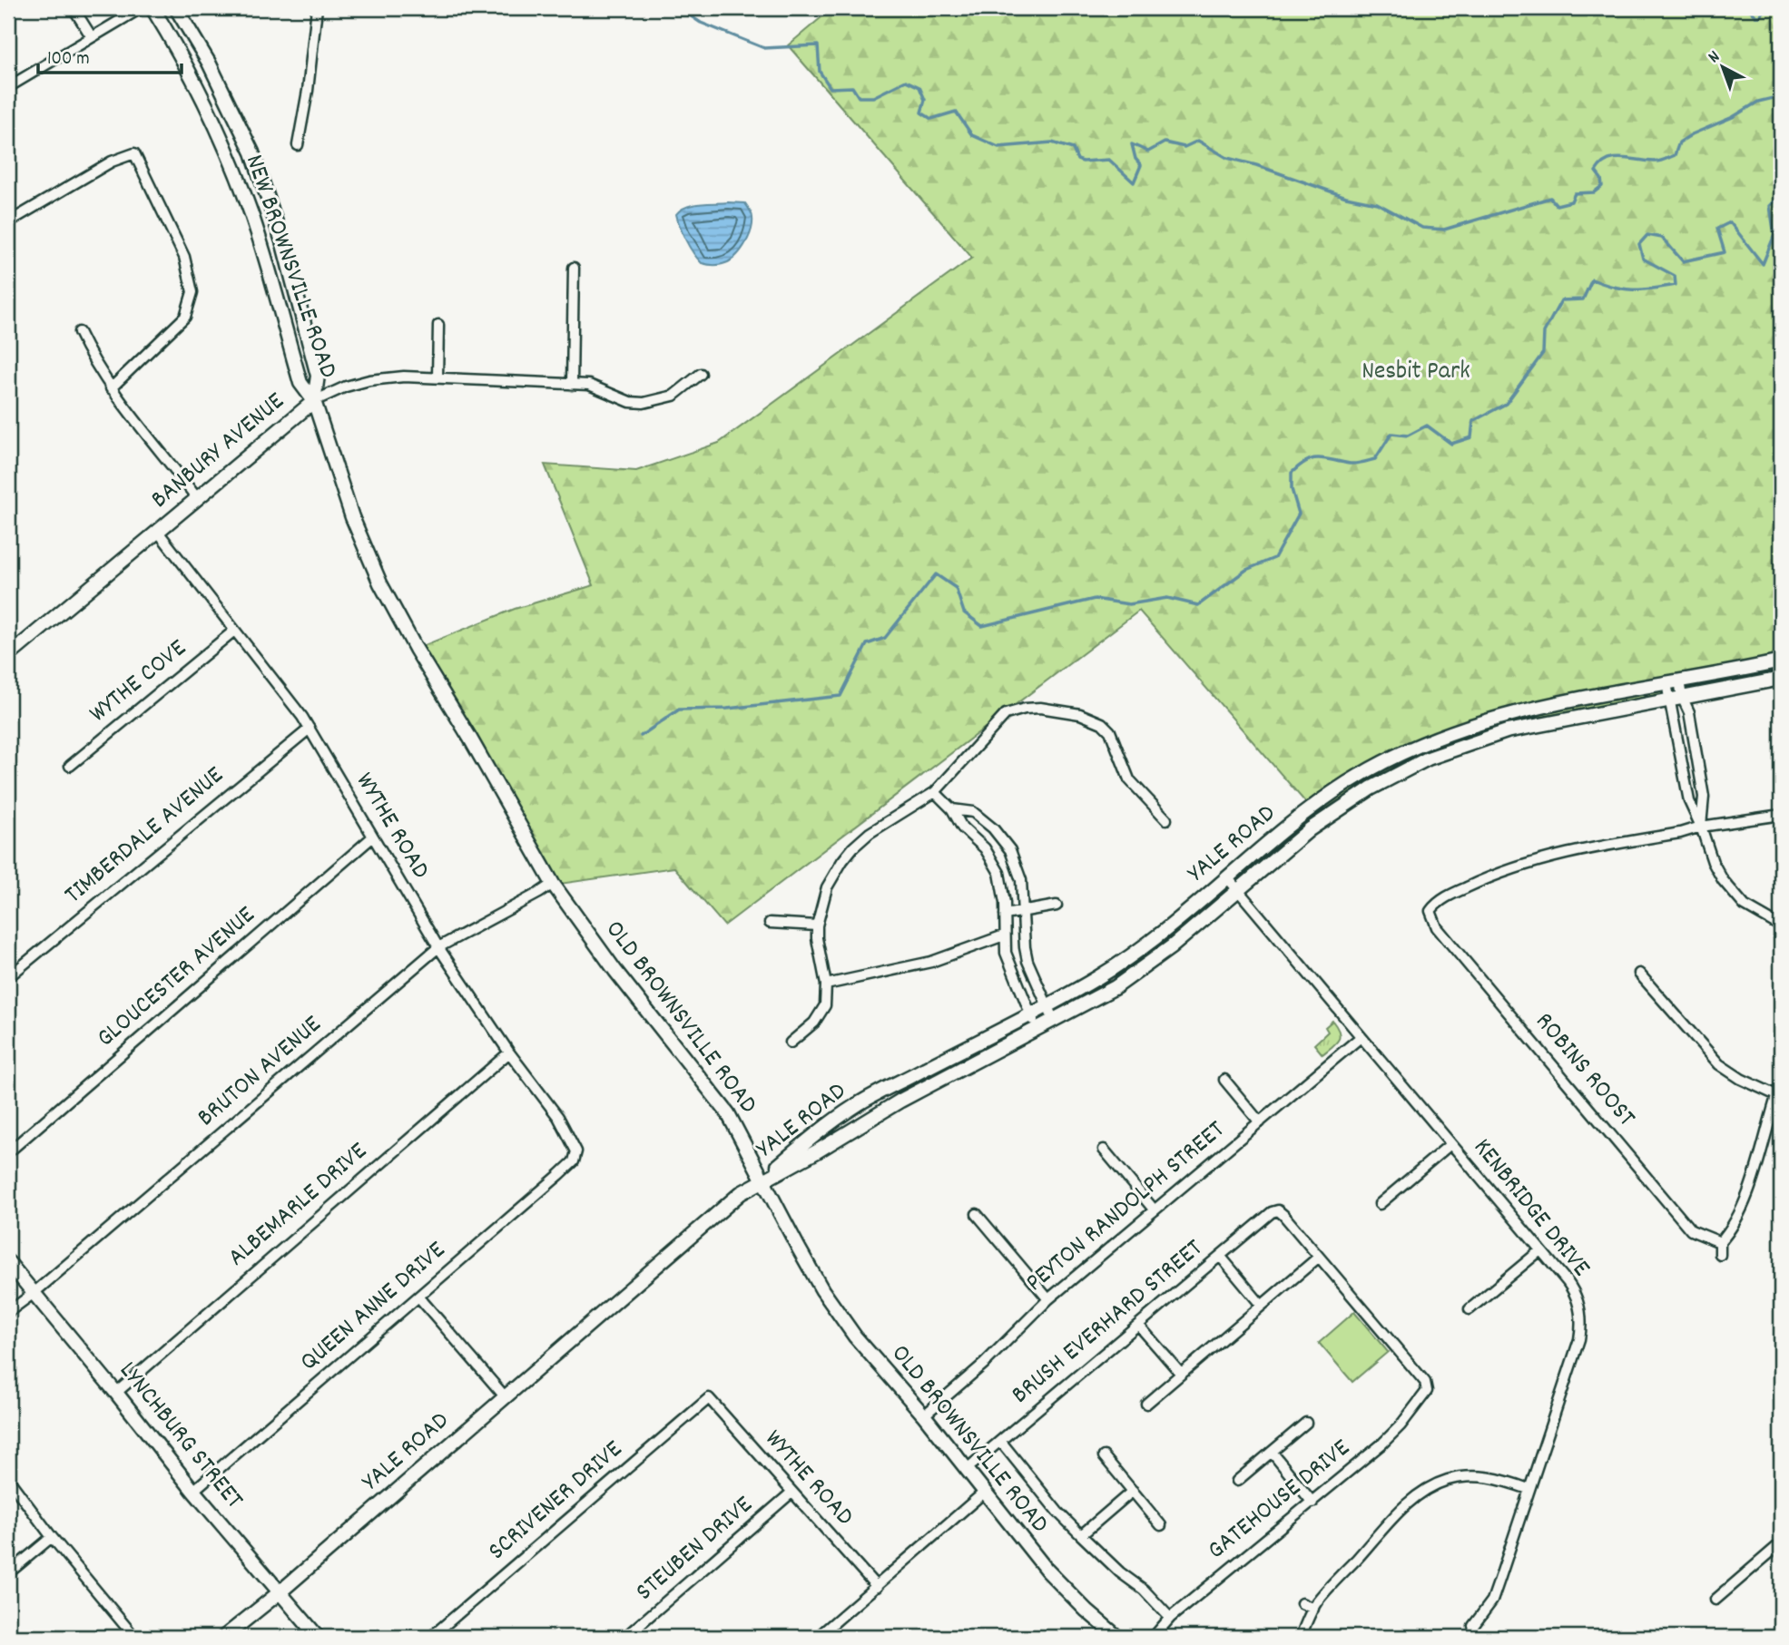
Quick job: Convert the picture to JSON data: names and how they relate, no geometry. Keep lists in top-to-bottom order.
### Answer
{
  "streets": {
    "main road": [
      "NEW BROWNSVILLE ROAD",
      "BANBURY AVENUE",
      "YALE ROAD",
      "OLD BROWNSVILLE ROAD",
      "LYNCHBURG STREET"
    ],
    "street": [
      "WYTHE COVE",
      "WYTHE ROAD",
      "TIMBERDALE AVENUE",
      "GLOUCESTER AVENUE",
      "ROBINS ROOST",
      "BRUTON AVENUE",
      "ALBEMARLE DRIVE",
      "PEYTON RANDOLPH STREET",
      "KENBRIDGE DRIVE",
      "QUEEN ANNE DRIVE",
      "BRUSH EVERHARD STREET",
      "GATEHOUSE DRIVE",
      "SCRIVENER DRIVE",
      "STEUBEN DRIVE"
    ]
  },
  "crossings": [
    ["NEW BROWNSVILLE ROAD", "BANBURY AVENUE"],
    ["NEW BROWNSVILLE ROAD", "OLD BROWNSVILLE ROAD"],
    ["BANBURY AVENUE", "WYTHE ROAD"],
    ["BANBURY AVENUE", "OLD BROWNSVILLE ROAD"],
    ["WYTHE COVE", "WYTHE ROAD"],
    ["WYTHE ROAD", "TIMBERDALE AVENUE"],
    ["WYTHE ROAD", "GLOUCESTER AVENUE"],
    ["WYTHE ROAD", "BRUTON AVENUE"],
    ["WYTHE ROAD", "ALBEMARLE DRIVE"],
    ["WYTHE ROAD", "QUEEN ANNE DRIVE"],
    ["WYTHE ROAD", "SCRIVENER DRIVE"],
    ["WYTHE ROAD", "STEUBEN DRIVE"],
    ["YALE ROAD", "OLD BROWNSVILLE ROAD"],
    ["YALE ROAD", "KENBRIDGE DRIVE"],
    ["YALE ROAD", "LYNCHBURG STREET"],
    ["OLD BROWNSVILLE ROAD", "BRUTON AVENUE"],
    ["OLD BROWNSVILLE ROAD", "PEYTON RANDOLPH STREET"],
    ["OLD BROWNSVILLE ROAD", "BRUSH EVERHARD STREET"],
    ["BRUTON AVENUE", "LYNCHBURG STREET"],
    ["ALBEMARLE DRIVE", "LYNCHBURG STREET"],
    ["PEYTON RANDOLPH STREET", "KENBRIDGE DRIVE"],
    ["QUEEN ANNE DRIVE", "LYNCHBURG STREET"],
    ["BRUSH EVERHARD STREET", "GATEHOUSE DRIVE"]
  ],
  "parks": ["Nesbit Park"],
  "scale_bar": "100 m",
  "north": "top left"
}
